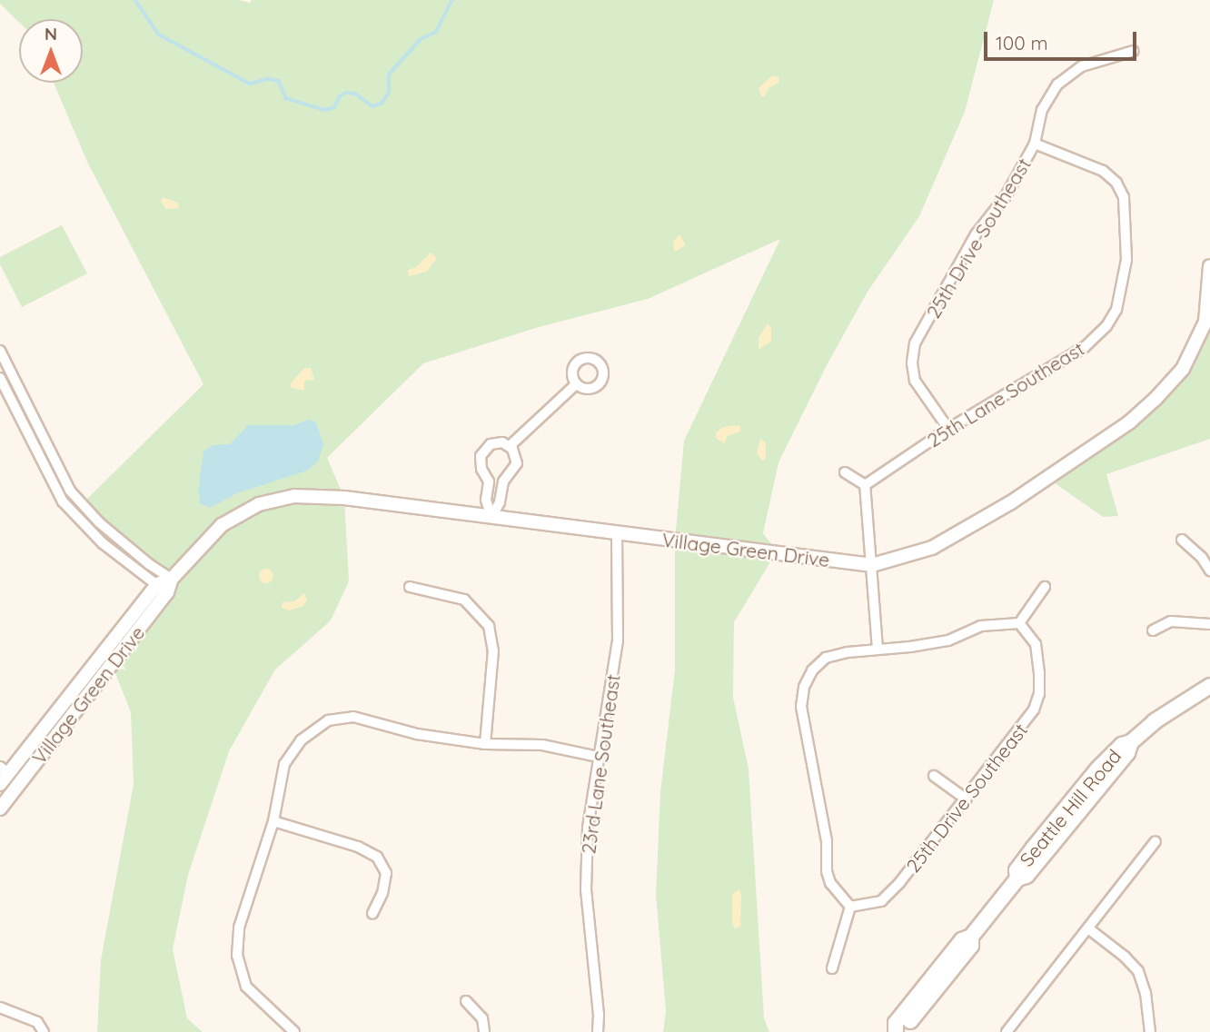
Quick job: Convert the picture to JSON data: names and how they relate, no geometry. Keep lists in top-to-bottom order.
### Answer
{
  "streets": {
    "main road": ["Seattle Hill Road"],
    "street": [
      "25th Drive Southeast",
      "25th Lane Southeast",
      "Village Green Drive",
      "23rd Lane Southeast"
    ]
  },
  "crossings": [
    ["25th Drive Southeast", "25th Lane Southeast"],
    ["Village Green Drive", "23rd Lane Southeast"]
  ],
  "scale_bar": "100 m",
  "north": "top"
}
